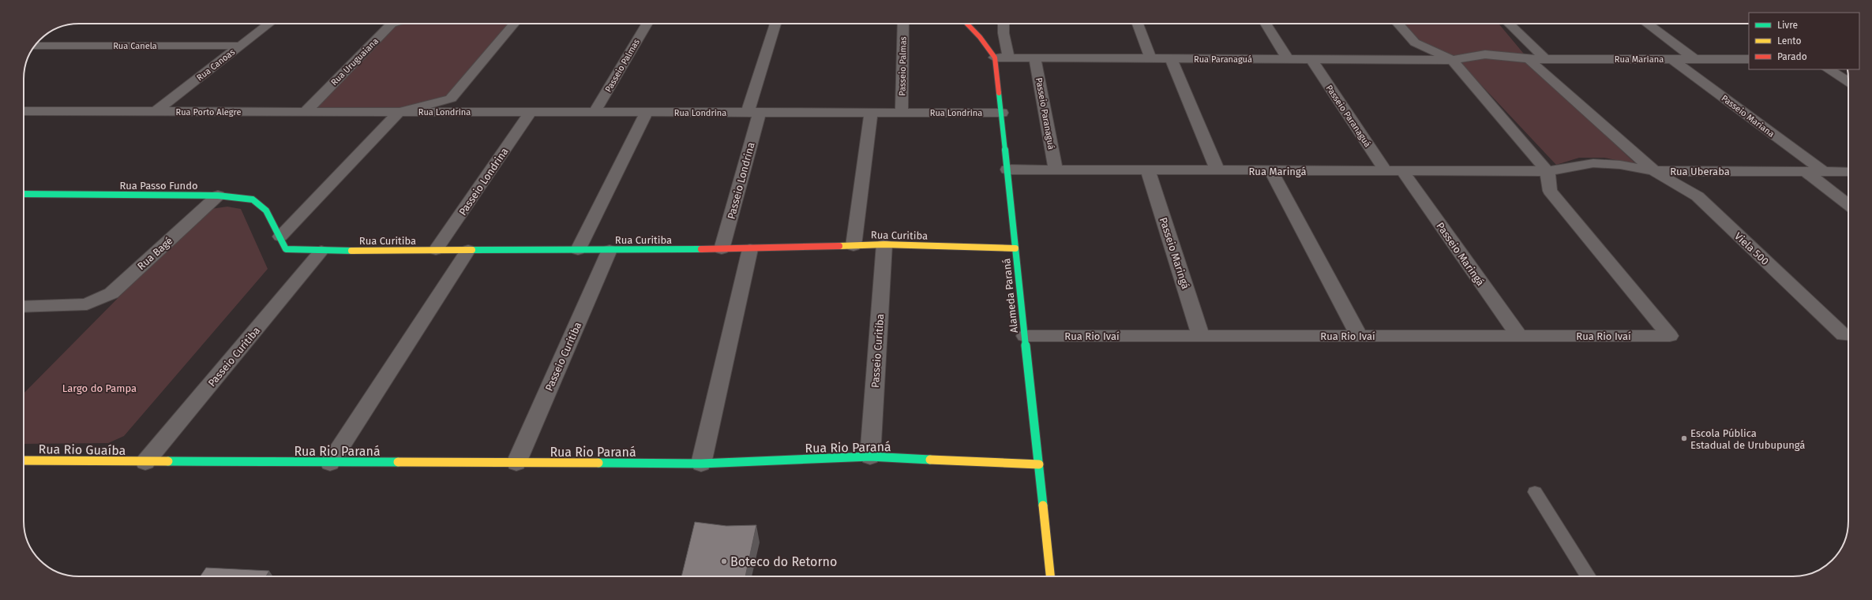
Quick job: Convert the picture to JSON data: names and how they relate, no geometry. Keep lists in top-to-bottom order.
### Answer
{
  "streets": {
    "street": [
      "Rua Canela",
      "Rua Paranaguá",
      "Rua Mariana",
      "Rua Uruguaiana",
      "Rua Canoas",
      "Passeio Palmas",
      "Rua Porto Alegre",
      "Rua Londrina",
      "Passeio Paranaguá",
      "Passeio Mariana",
      "Rua Maringá",
      "Rua Uberaba",
      "Passeio Londrina",
      "Rua Passo Fundo",
      "Rua Curitiba",
      "Viela 500",
      "Rua Bagé",
      "Passeio Maringá",
      "Alameda Paraná",
      "Rua Rio Ivaí",
      "Passeio Curitiba",
      "Rua Rio Paraná",
      "Rua Rio Guaíba"
    ]
  },
  "crossings": [
    ["Rua Canela", "Rua Canoas"],
    ["Rua Paranaguá", "Rua Mariana"],
    ["Rua Paranaguá", "Passeio Paranaguá"],
    ["Rua Paranaguá", "Alameda Paraná"],
    ["Rua Mariana", "Passeio Mariana"],
    ["Rua Uruguaiana", "Rua Porto Alegre"],
    ["Rua Canoas", "Rua Porto Alegre"],
    ["Passeio Palmas", "Rua Londrina"],
    ["Rua Porto Alegre", "Rua Londrina"],
    ["Rua Londrina", "Passeio Londrina"],
    ["Rua Londrina", "Alameda Paraná"],
    ["Passeio Paranaguá", "Rua Maringá"],
    ["Passeio Mariana", "Rua Uberaba"],
    ["Rua Maringá", "Rua Uberaba"],
    ["Rua Maringá", "Passeio Maringá"],
    ["Rua Maringá", "Alameda Paraná"],
    ["Rua Maringá", "Rua Rio Ivaí"],
    ["Rua Uberaba", "Viela 500"],
    ["Rua Uberaba", "Rua Rio Ivaí"],
    ["Passeio Londrina", "Rua Curitiba"],
    ["Rua Passo Fundo", "Rua Curitiba"],
    ["Rua Passo Fundo", "Rua Bagé"],
    ["Rua Curitiba", "Alameda Paraná"],
    ["Rua Curitiba", "Passeio Curitiba"],
    ["Passeio Maringá", "Rua Rio Ivaí"],
    ["Alameda Paraná", "Rua Rio Ivaí"],
    ["Alameda Paraná", "Rua Rio Paraná"],
    ["Passeio Curitiba", "Rua Rio Paraná"],
    ["Passeio Curitiba", "Rua Rio Guaíba"],
    ["Rua Rio Paraná", "Rua Rio Guaíba"]
  ],
  "parks": ["Largo do Pampa"],
  "places": ["Escola Pública Estadual de Urubupungá", "Boteco do Retorno"],
  "legend": ["Livre", "Lento", "Parado"]
}
